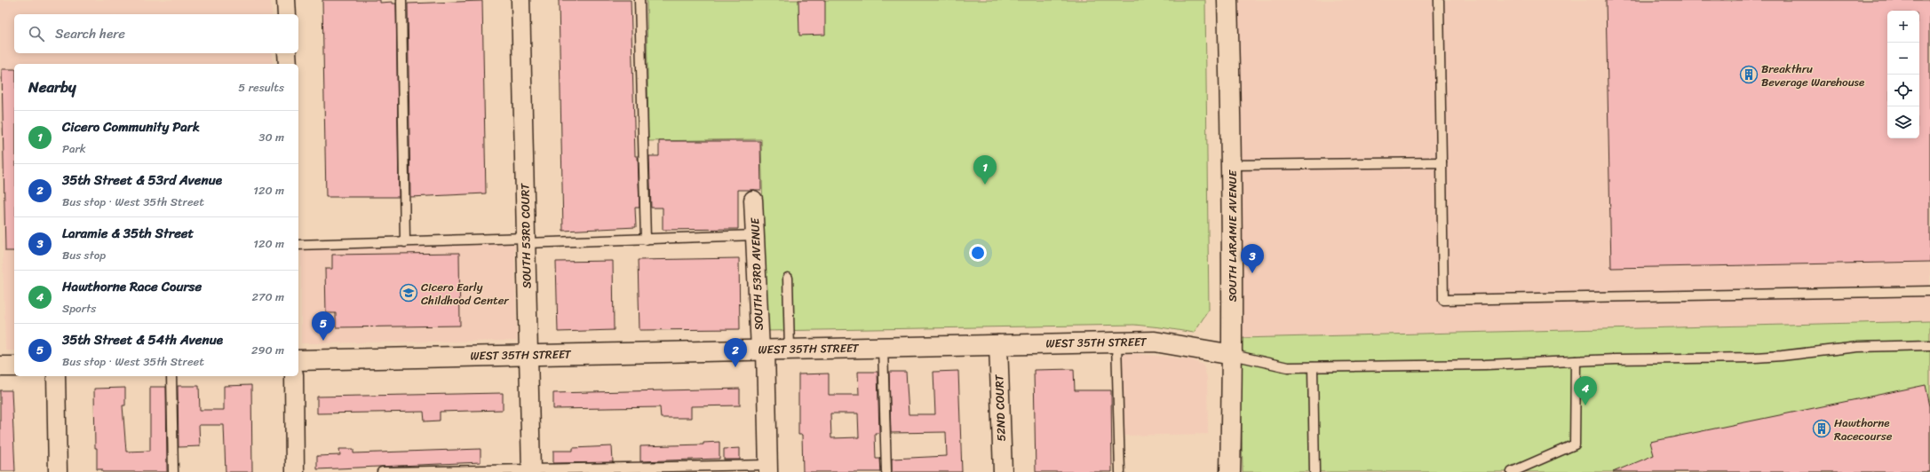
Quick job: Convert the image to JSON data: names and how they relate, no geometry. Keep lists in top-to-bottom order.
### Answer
{
  "streets": {
    "street": [
      "SOUTH 53RD COURT",
      "SOUTH LARAMIE AVENUE",
      "SOUTH 53RD AVENUE",
      "WEST 35TH STREET",
      "52ND COURT"
    ]
  },
  "crossings": [
    ["SOUTH 53RD COURT", "WEST 35TH STREET"],
    ["SOUTH LARAMIE AVENUE", "WEST 35TH STREET"],
    ["SOUTH 53RD AVENUE", "WEST 35TH STREET"],
    ["WEST 35TH STREET", "52ND COURT"]
  ],
  "places": {
    "building": ["Breakthru Beverage Warehouse", "Hawthorne Racecourse"],
    "school or university": ["Cicero Early Childhood Center"]
  },
  "page": {
    "map_buttons": ["+", "−"],
    "search": "Search here",
    "heading": ["Nearby", "5 results"],
    "list": [
      {
        "mark": "1",
        "name": "Cicero Community Park",
        "note": "Park",
        "value": "30 m"
      },
      {
        "mark": "2",
        "name": "35th Street & 53rd Avenue",
        "note": "Bus stop · West 35th Street",
        "value": "120 m"
      },
      {
        "mark": "3",
        "name": "Laramie & 35th Street",
        "note": "Bus stop",
        "value": "120 m"
      },
      {
        "mark": "4",
        "name": "Hawthorne Race Course",
        "note": "Sports",
        "value": "270 m"
      },
      {
        "mark": "5",
        "name": "35th Street & 54th Avenue",
        "note": "Bus stop · West 35th Street",
        "value": "290 m"
      }
    ],
    "pins": [
      "1",
      "3",
      "5",
      "2",
      "4"
    ]
  }
}
